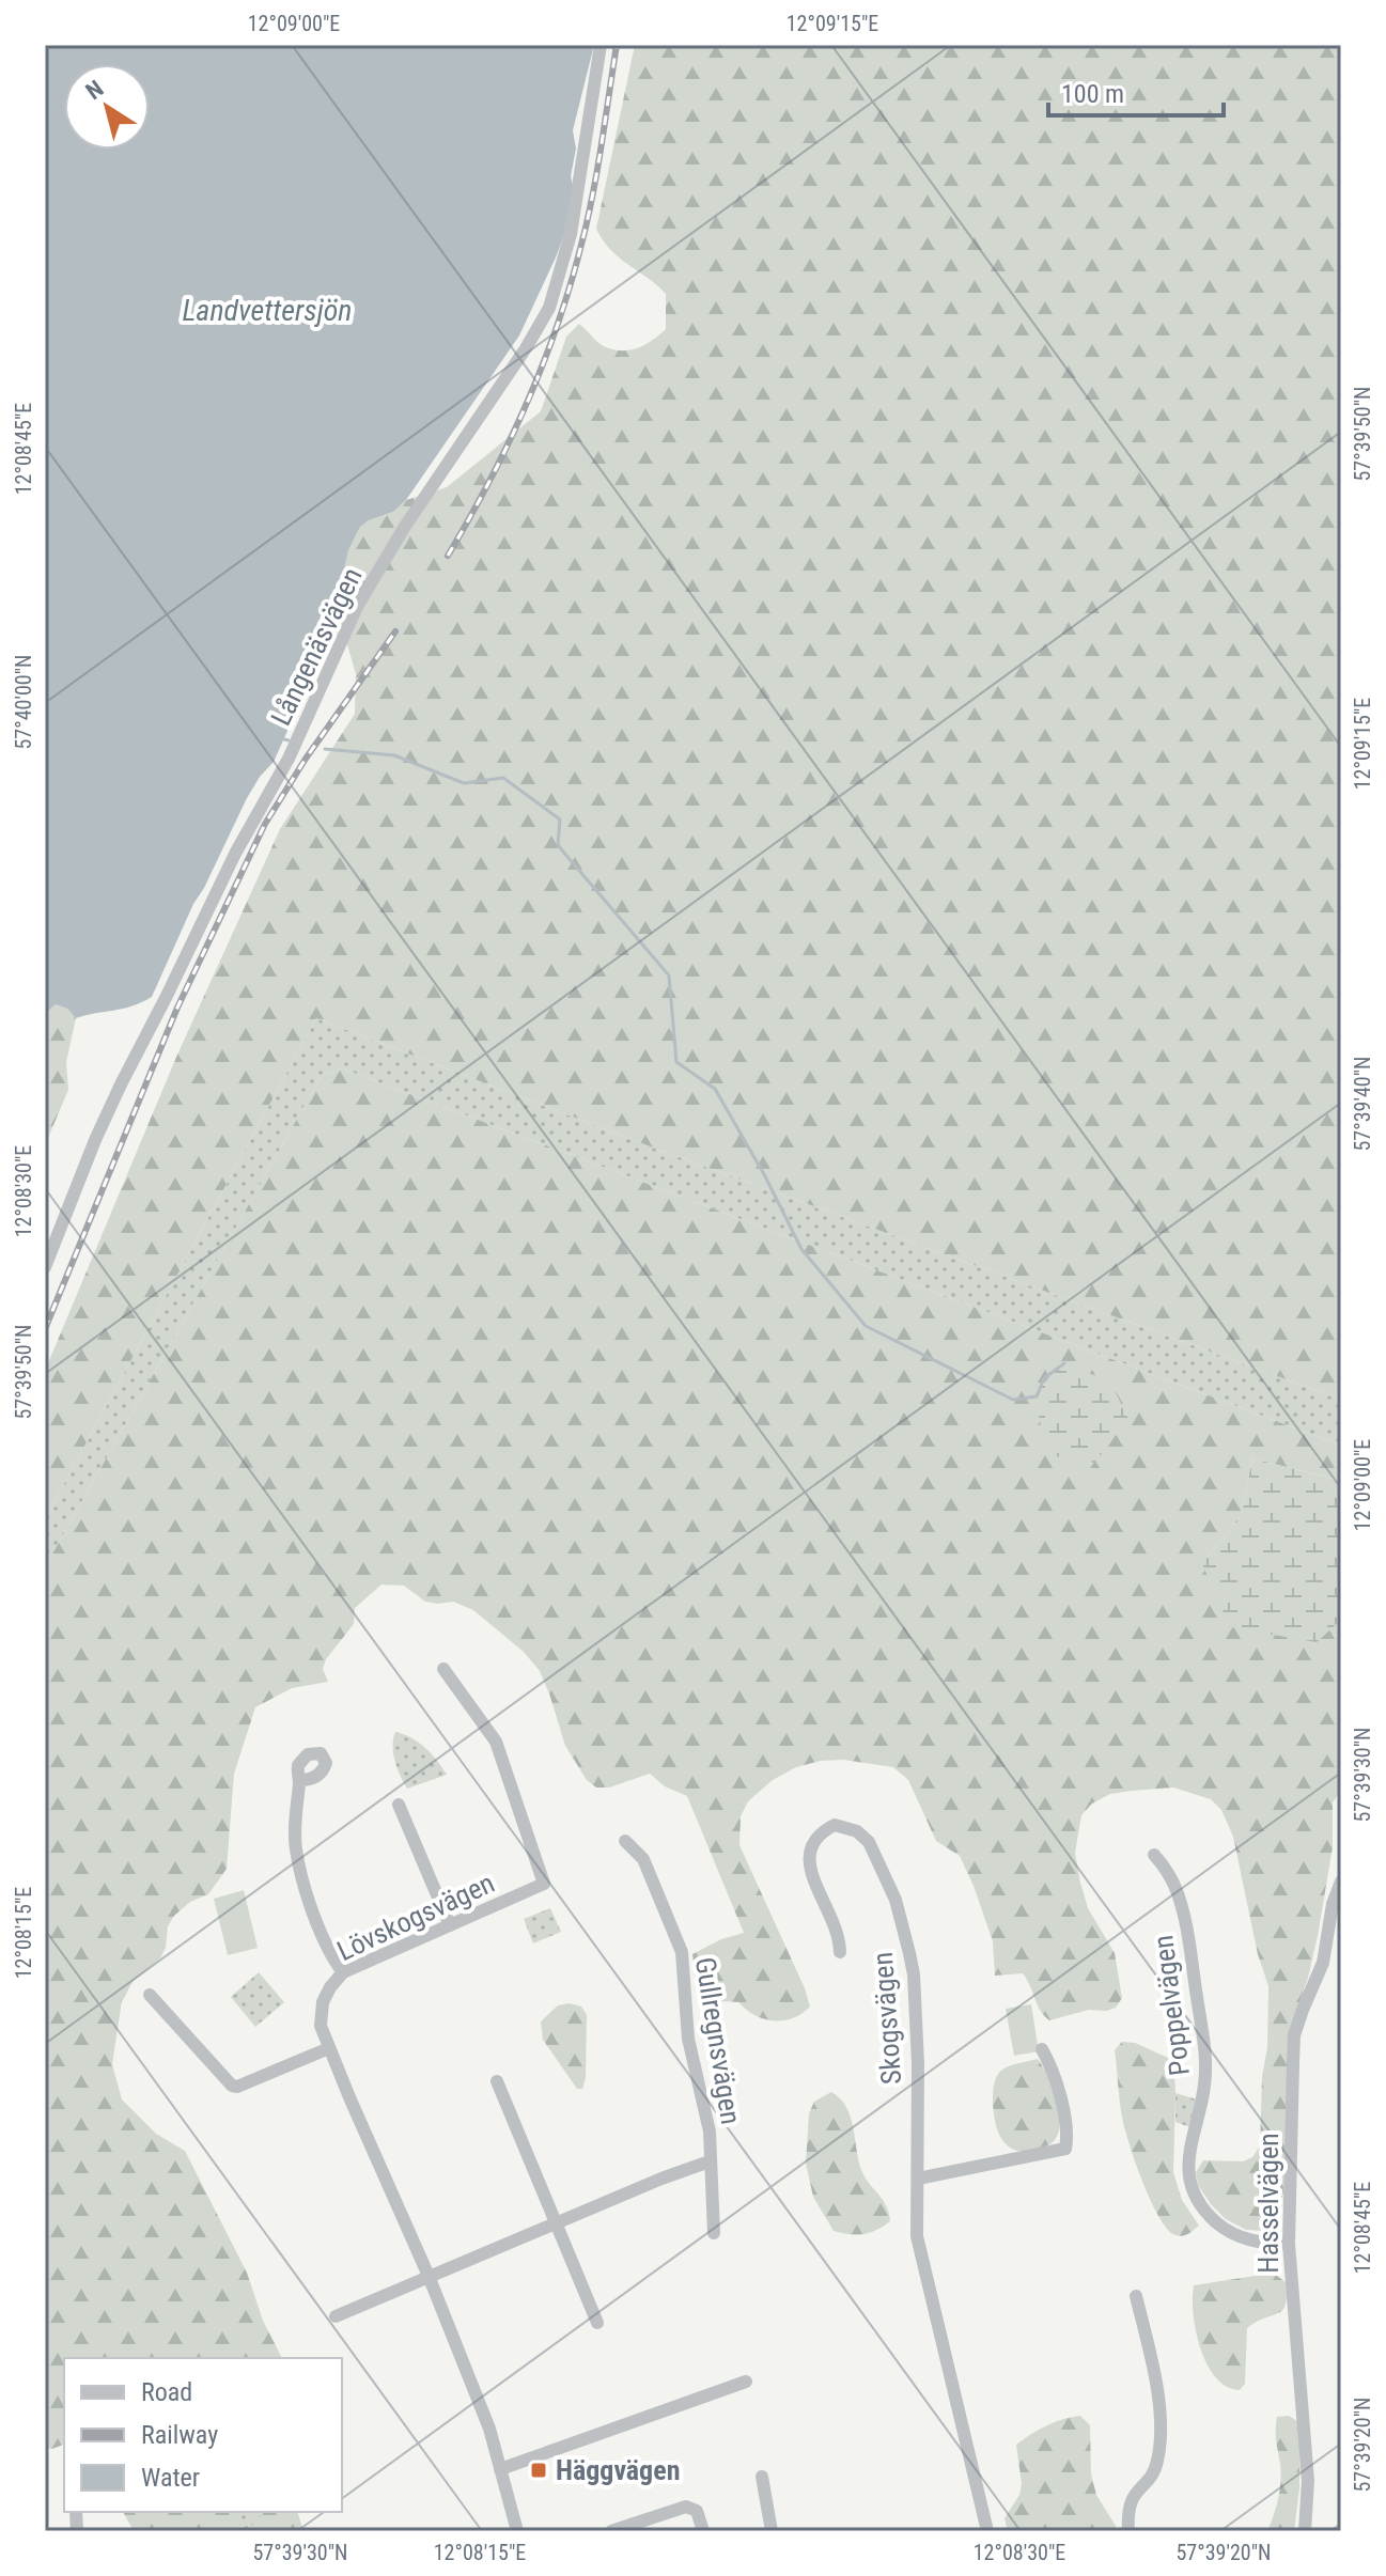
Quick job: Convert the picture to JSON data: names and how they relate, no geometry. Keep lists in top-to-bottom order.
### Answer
{
  "streets": {
    "street": [
      "Långenäsvägen",
      "Lövskogsvägen",
      "Poppelvägen",
      "Skogsvägen",
      "Gullregnsvägen",
      "Hasselvägen"
    ]
  },
  "crossings": [
    ["Lövskogsvägen", "Gullregnsvägen"],
    ["Poppelvägen", "Hasselvägen"]
  ],
  "water": ["Landvettersjön"],
  "places": {
    "transit": ["Häggvägen"]
  },
  "legend": ["Road", "Railway", "Water"],
  "scale_bar": "100 m",
  "north": "top left",
  "coordinates": [
    "12°09'00\"E",
    "12°09'15\"E",
    "57°39'50\"N",
    "12°08'45\"E",
    "57°40'00\"N",
    "57°39'40\"N",
    "12°08'30\"E",
    "57°39'30\"N",
    "12°08'15\"E",
    "57°39'20\"N"
  ]
}
